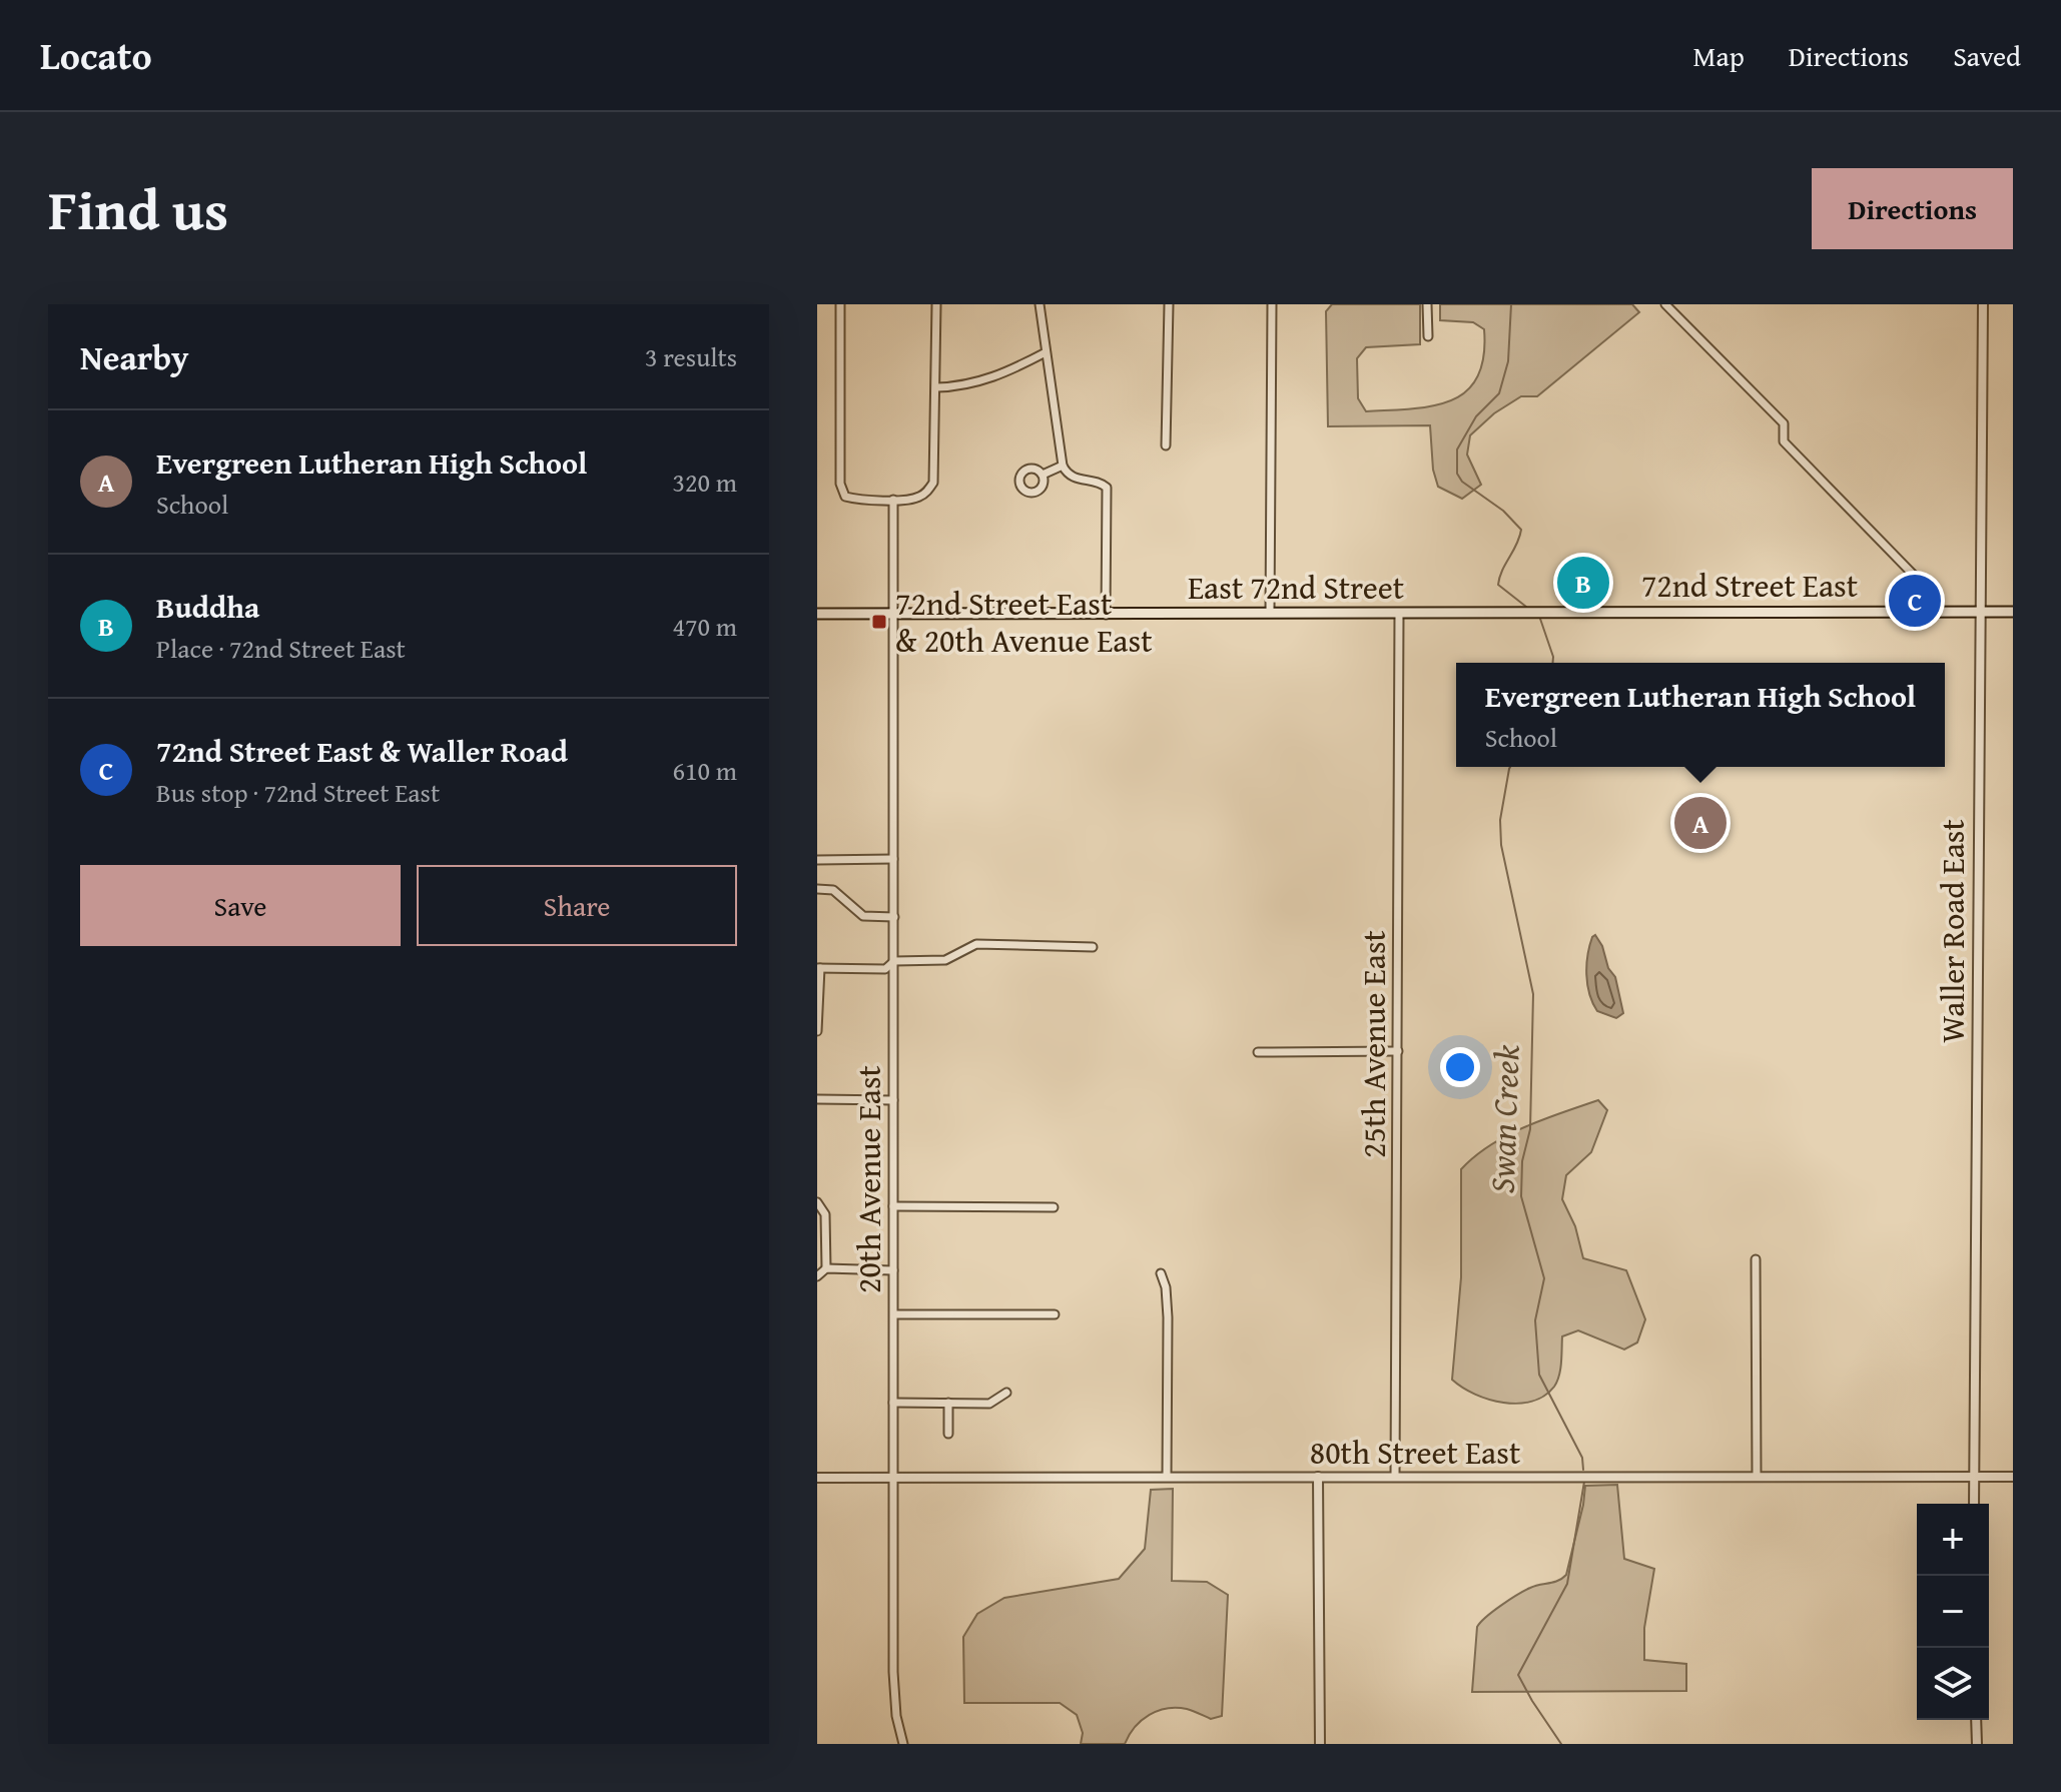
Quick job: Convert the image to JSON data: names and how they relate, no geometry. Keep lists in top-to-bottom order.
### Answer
{
  "streets": {
    "main road": ["72nd Street East", "East 72nd Street"],
    "street": [
      "Waller Road East",
      "25th Avenue East",
      "20th Avenue East",
      "80th Street East"
    ]
  },
  "crossings": [
    ["72nd Street East", "East 72nd Street"],
    ["72nd Street East", "Waller Road East"],
    ["East 72nd Street", "25th Avenue East"],
    ["East 72nd Street", "20th Avenue East"],
    ["Waller Road East", "80th Street East"],
    ["25th Avenue East", "80th Street East"],
    ["20th Avenue East", "80th Street East"]
  ],
  "water": ["Swan Creek"],
  "places": {
    "transit": ["72nd Street East & 20th Avenue East"]
  },
  "page": {
    "header": "Locato",
    "nav": ["Map", "Directions", "Saved"],
    "title": "Find us",
    "buttons": [
      "Directions",
      ["Save", "Share"]
    ],
    "heading": ["Nearby", "3 results"],
    "list": [
      {
        "mark": "A",
        "name": "Evergreen Lutheran High School",
        "note": "School",
        "value": "320 m"
      },
      {
        "mark": "B",
        "name": "Buddha",
        "note": "Place · 72nd Street East",
        "value": "470 m"
      },
      {
        "mark": "C",
        "name": "72nd Street East & Waller Road",
        "note": "Bus stop · 72nd Street East",
        "value": "610 m"
      }
    ],
    "pins": ["B", "C", "A"],
    "popup": ["Evergreen Lutheran High School", "School"],
    "map_buttons": ["+", "−"]
  }
}
